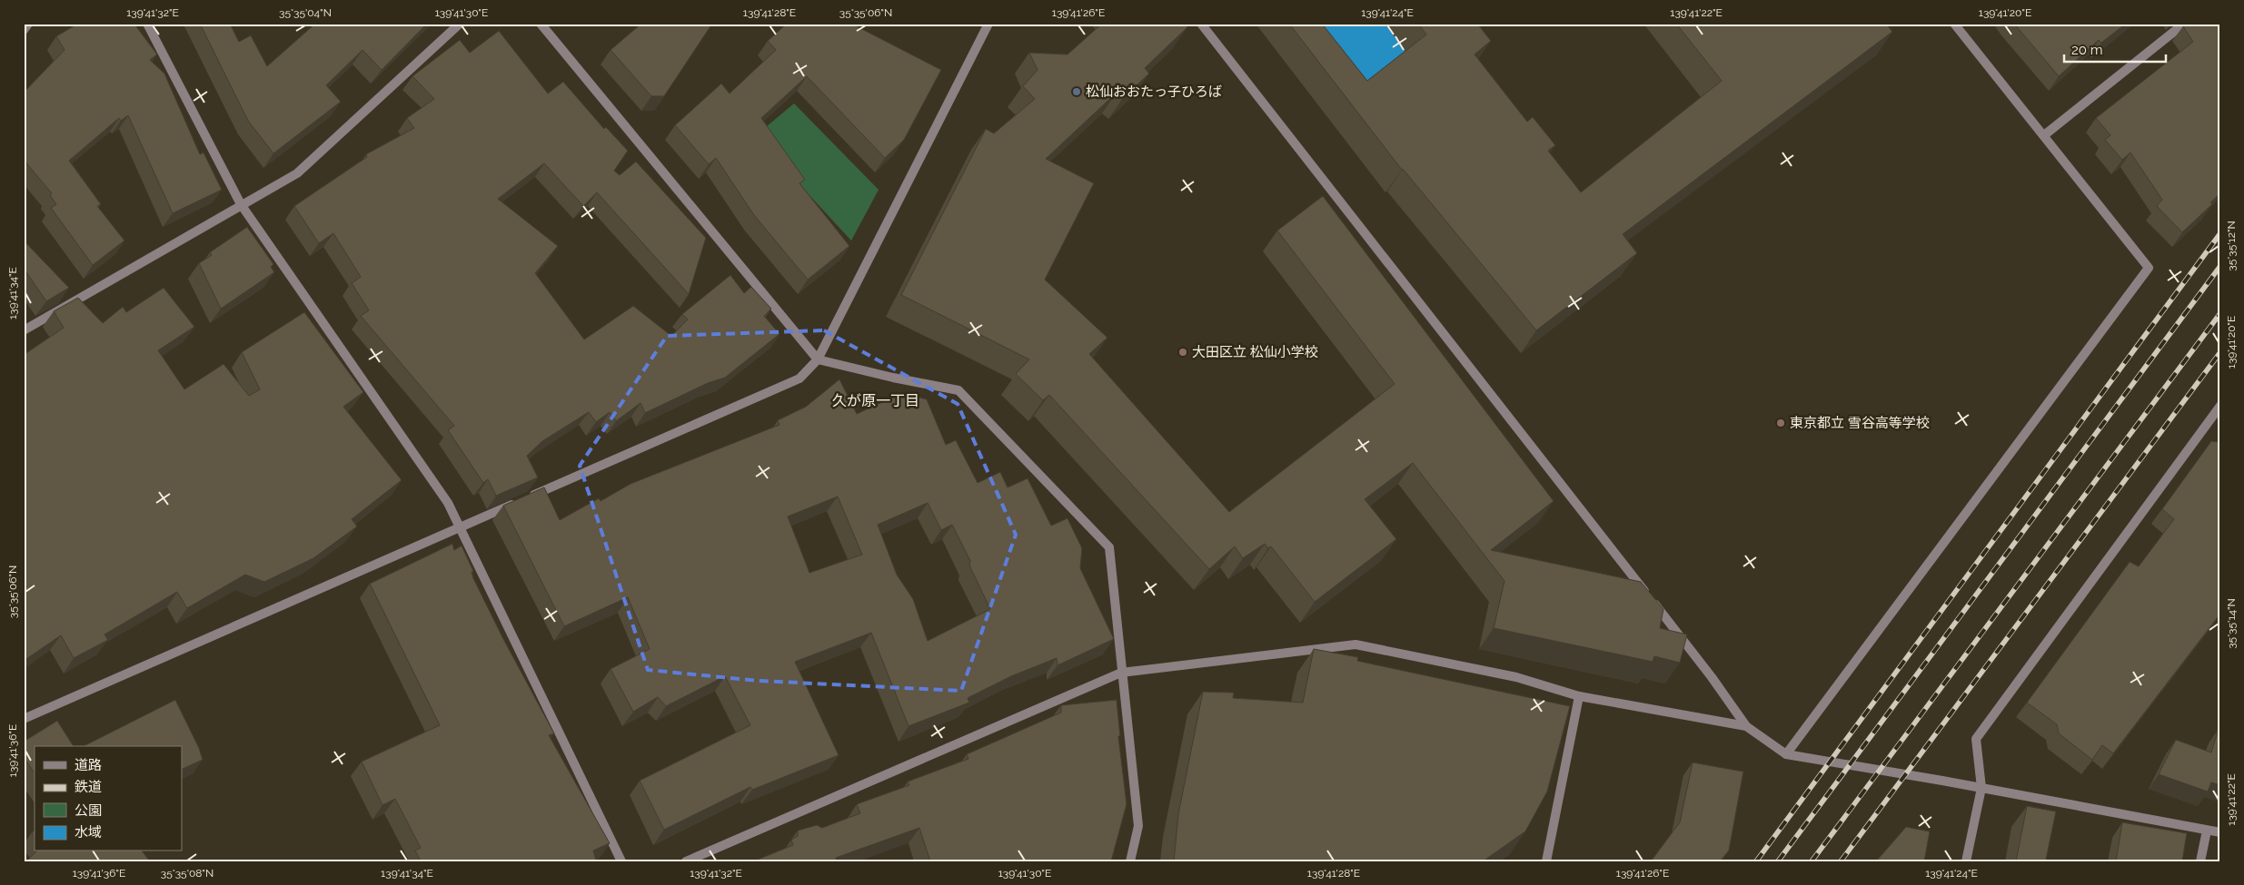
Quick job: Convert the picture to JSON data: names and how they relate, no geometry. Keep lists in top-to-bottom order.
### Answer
{
  "districts": ["久が原一丁目"],
  "places": ["松仙おおたっ子ひろば", "大田区立 松仙小学校", "東京都立 雪谷高等学校"],
  "legend": [
    "道路",
    "鉄道",
    "公園",
    "水域"
  ],
  "scale_bar": "20 m",
  "coordinates": [
    "139°41'32\"E",
    "35°35'04\"N",
    "139°41'30\"E",
    "139°41'28\"E",
    "35°35'06\"N",
    "139°41'26\"E",
    "139°41'24\"E",
    "139°41'22\"E",
    "139°41'20\"E",
    "35°35'12\"N",
    "139°41'34\"E",
    "35°35'14\"N",
    "139°41'36\"E",
    "35°35'08\"N"
  ]
}
